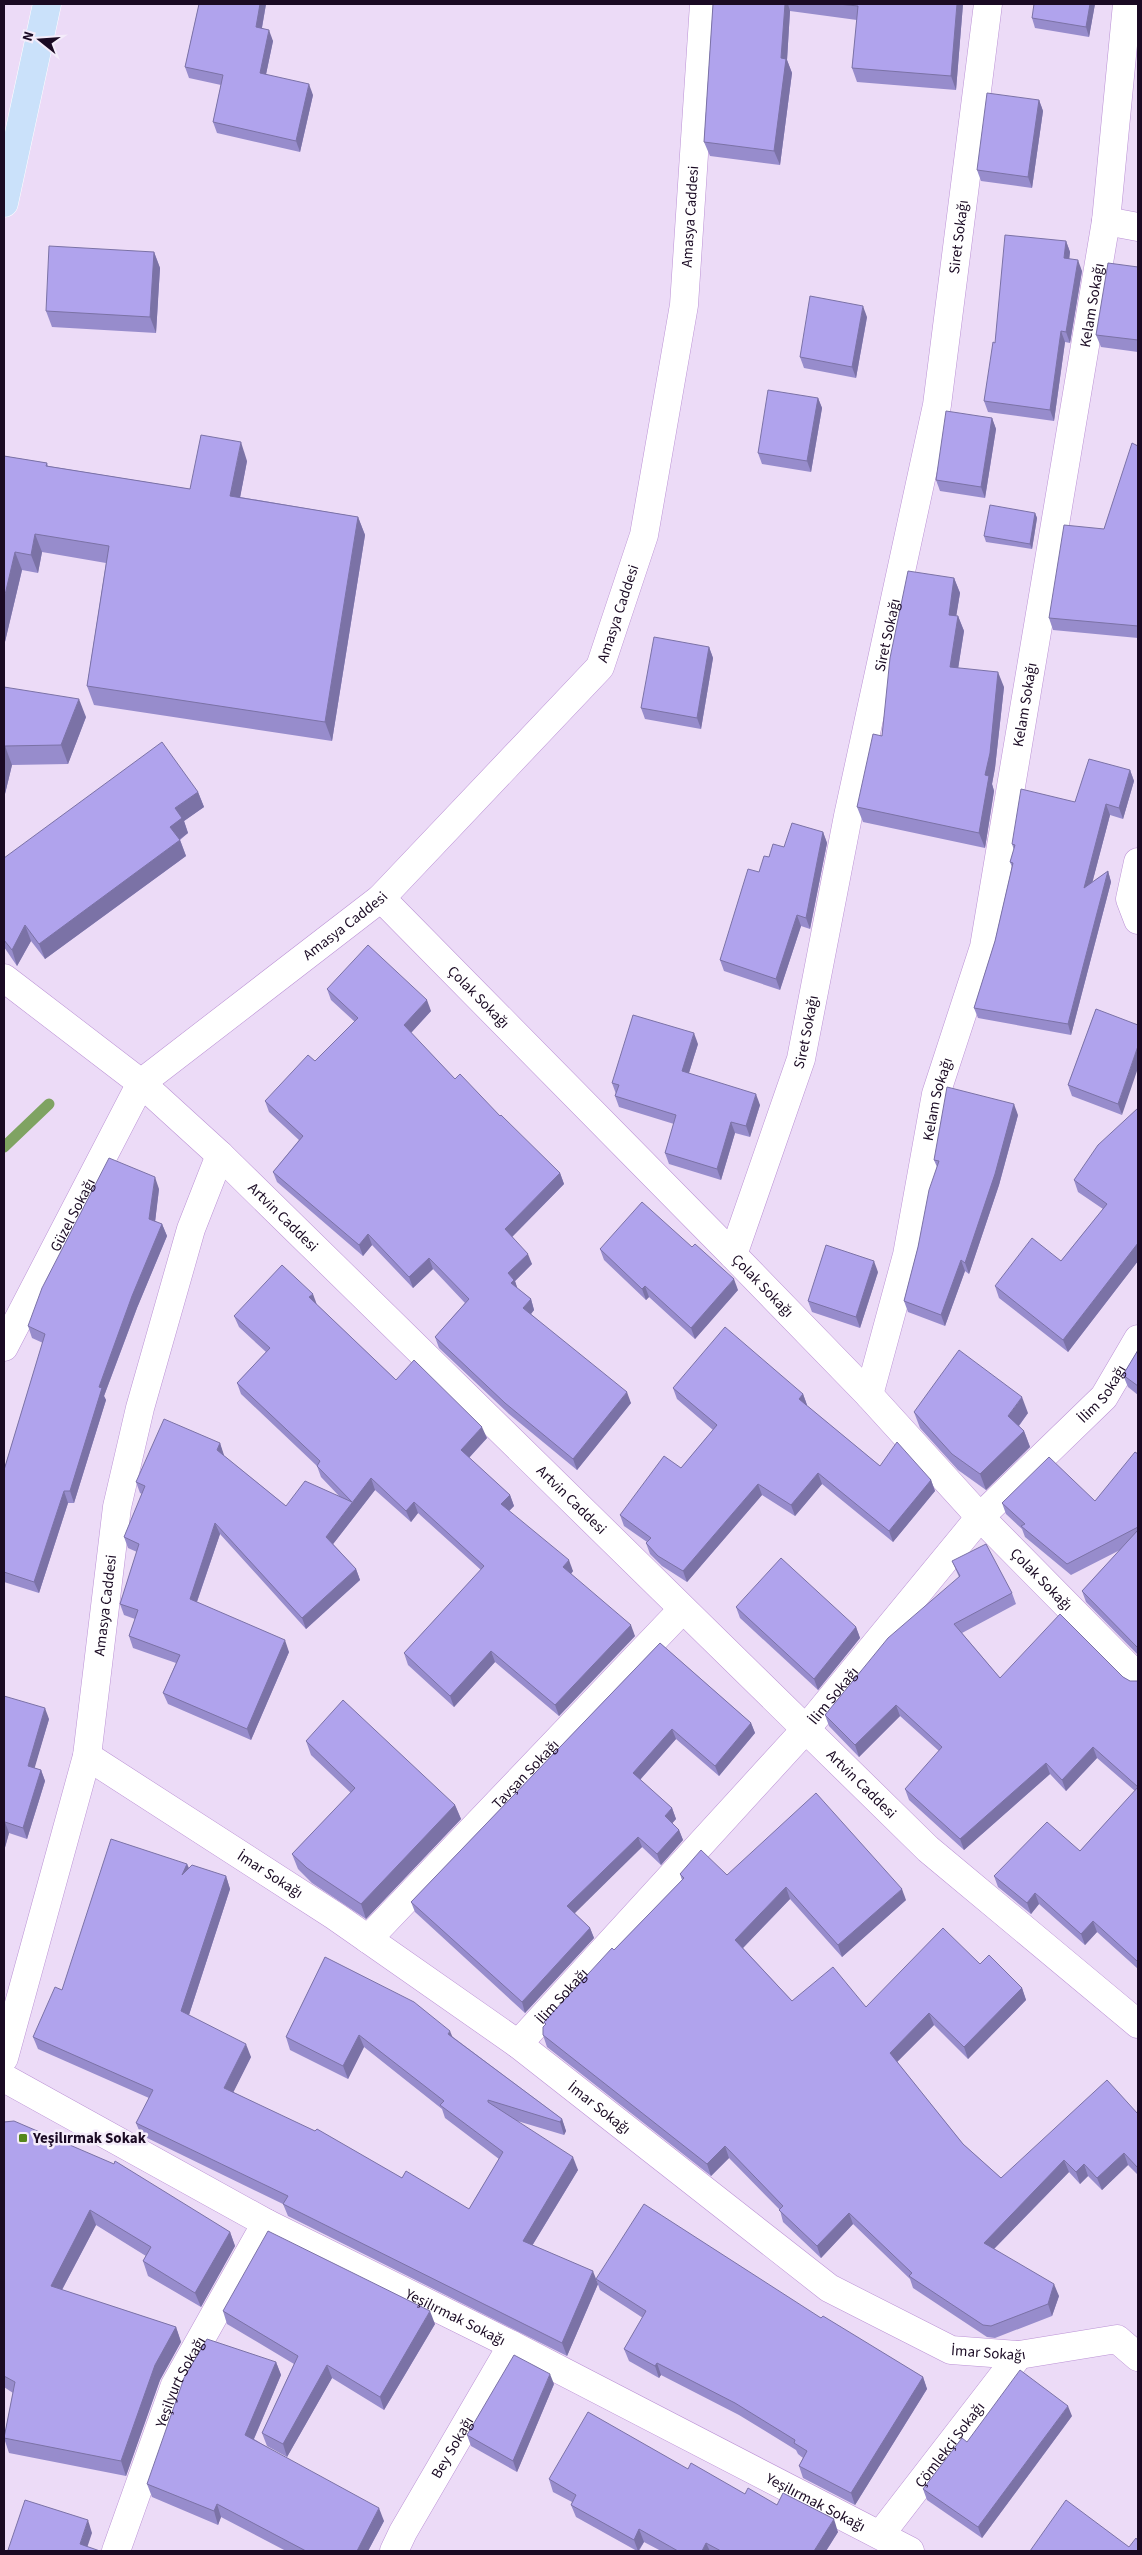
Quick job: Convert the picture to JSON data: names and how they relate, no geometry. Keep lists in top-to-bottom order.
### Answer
{
  "streets": {
    "street": [
      "Amasya Caddesi",
      "Siret Sokağı",
      "Kelam Sokağı",
      "Çolak Sokağı",
      "Güzel Sokağı",
      "Artvin Caddesi",
      "İlim Sokağı",
      "Tavşan Sokağı",
      "İmar Sokağı",
      "Yeşilırmak Sokağı",
      "Yeşilyurt Sokağı",
      "Çömlekçi Sokağı",
      "Bey Sokağı"
    ]
  },
  "crossings": [
    ["Amasya Caddesi", "Çolak Sokağı"],
    ["Amasya Caddesi", "Güzel Sokağı"],
    ["Amasya Caddesi", "Artvin Caddesi"],
    ["Amasya Caddesi", "İmar Sokağı"],
    ["Siret Sokağı", "Çolak Sokağı"],
    ["Kelam Sokağı", "Çolak Sokağı"],
    ["Çolak Sokağı", "İlim Sokağı"],
    ["Güzel Sokağı", "Artvin Caddesi"],
    ["Artvin Caddesi", "İlim Sokağı"],
    ["Artvin Caddesi", "Tavşan Sokağı"],
    ["İlim Sokağı", "İmar Sokağı"],
    ["Tavşan Sokağı", "İmar Sokağı"],
    ["İmar Sokağı", "Çömlekçi Sokağı"],
    ["Yeşilırmak Sokağı", "Yeşilyurt Sokağı"],
    ["Yeşilırmak Sokağı", "Çömlekçi Sokağı"],
    ["Yeşilırmak Sokağı", "Bey Sokağı"]
  ],
  "places": {
    "transit": ["Yeşilırmak Sokak"]
  },
  "north": "left"
}
